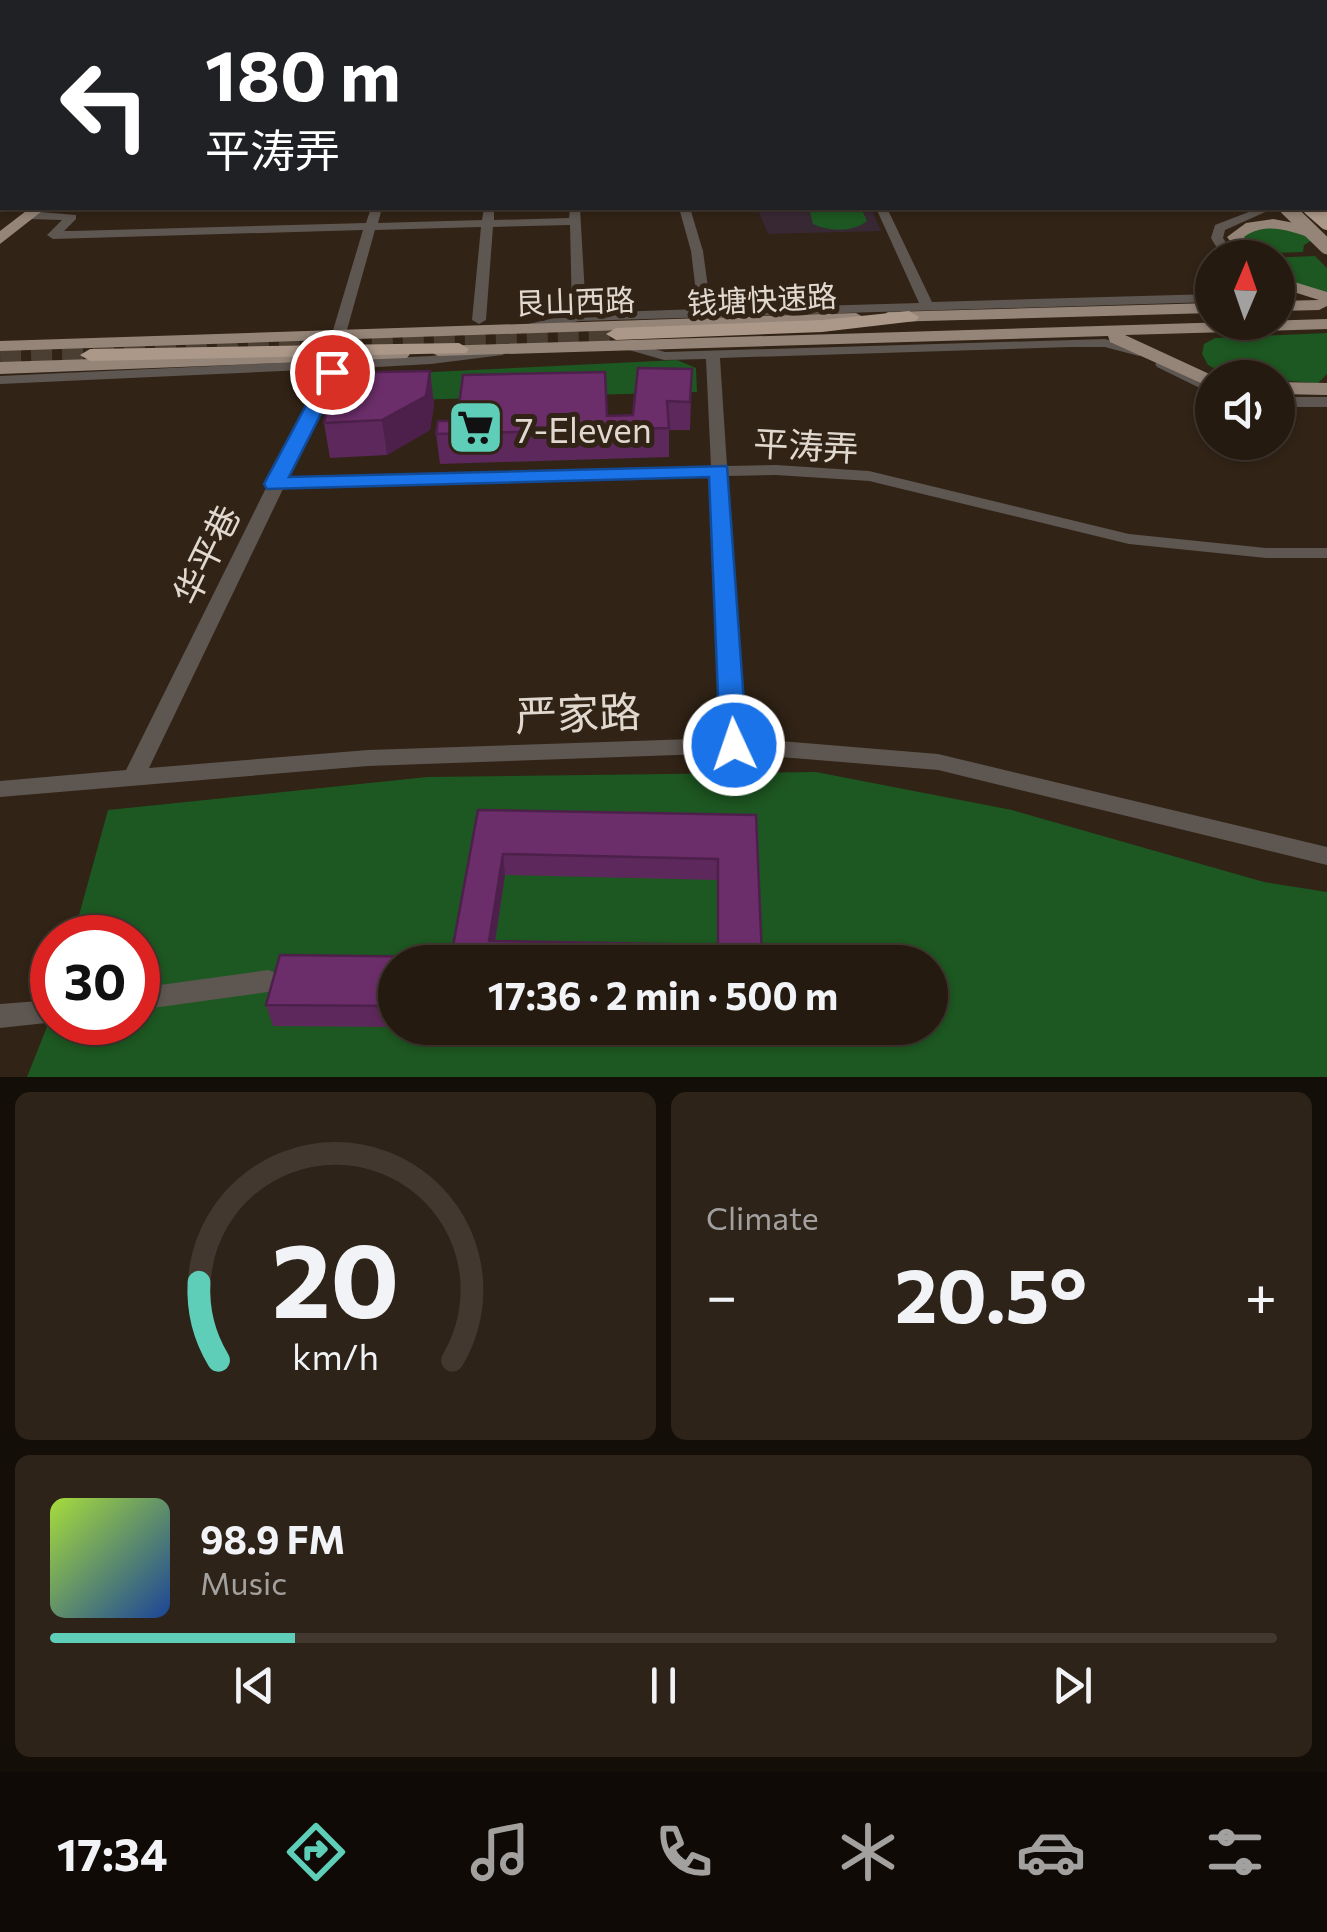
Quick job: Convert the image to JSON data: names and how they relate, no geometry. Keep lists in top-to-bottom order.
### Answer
{
  "streets": {
    "highway": ["钱塘快速路"],
    "main road": ["艮山西路"],
    "street": ["平涛弄", "华平巷", "严家路"]
  },
  "crossings": [
    ["钱塘快速路", "艮山西路"],
    ["艮山西路", "华平巷"],
    ["平涛弄", "华平巷"],
    ["华平巷", "严家路"]
  ],
  "places": {
    "supermarket": ["7-Eleven"]
  },
  "north": "top",
  "page": {
    "turn": ["180 m", "平涛弄"],
    "limit": "30",
    "trip": "17:36 · 2 min · 500 m",
    "tile": "Climate",
    "heat": ["−", "20.5°", "+"],
    "song": ["98.9 FM", "Music"],
    "tabs": "17:34",
    "gauge": ["20", "km/h"]
  }
}
